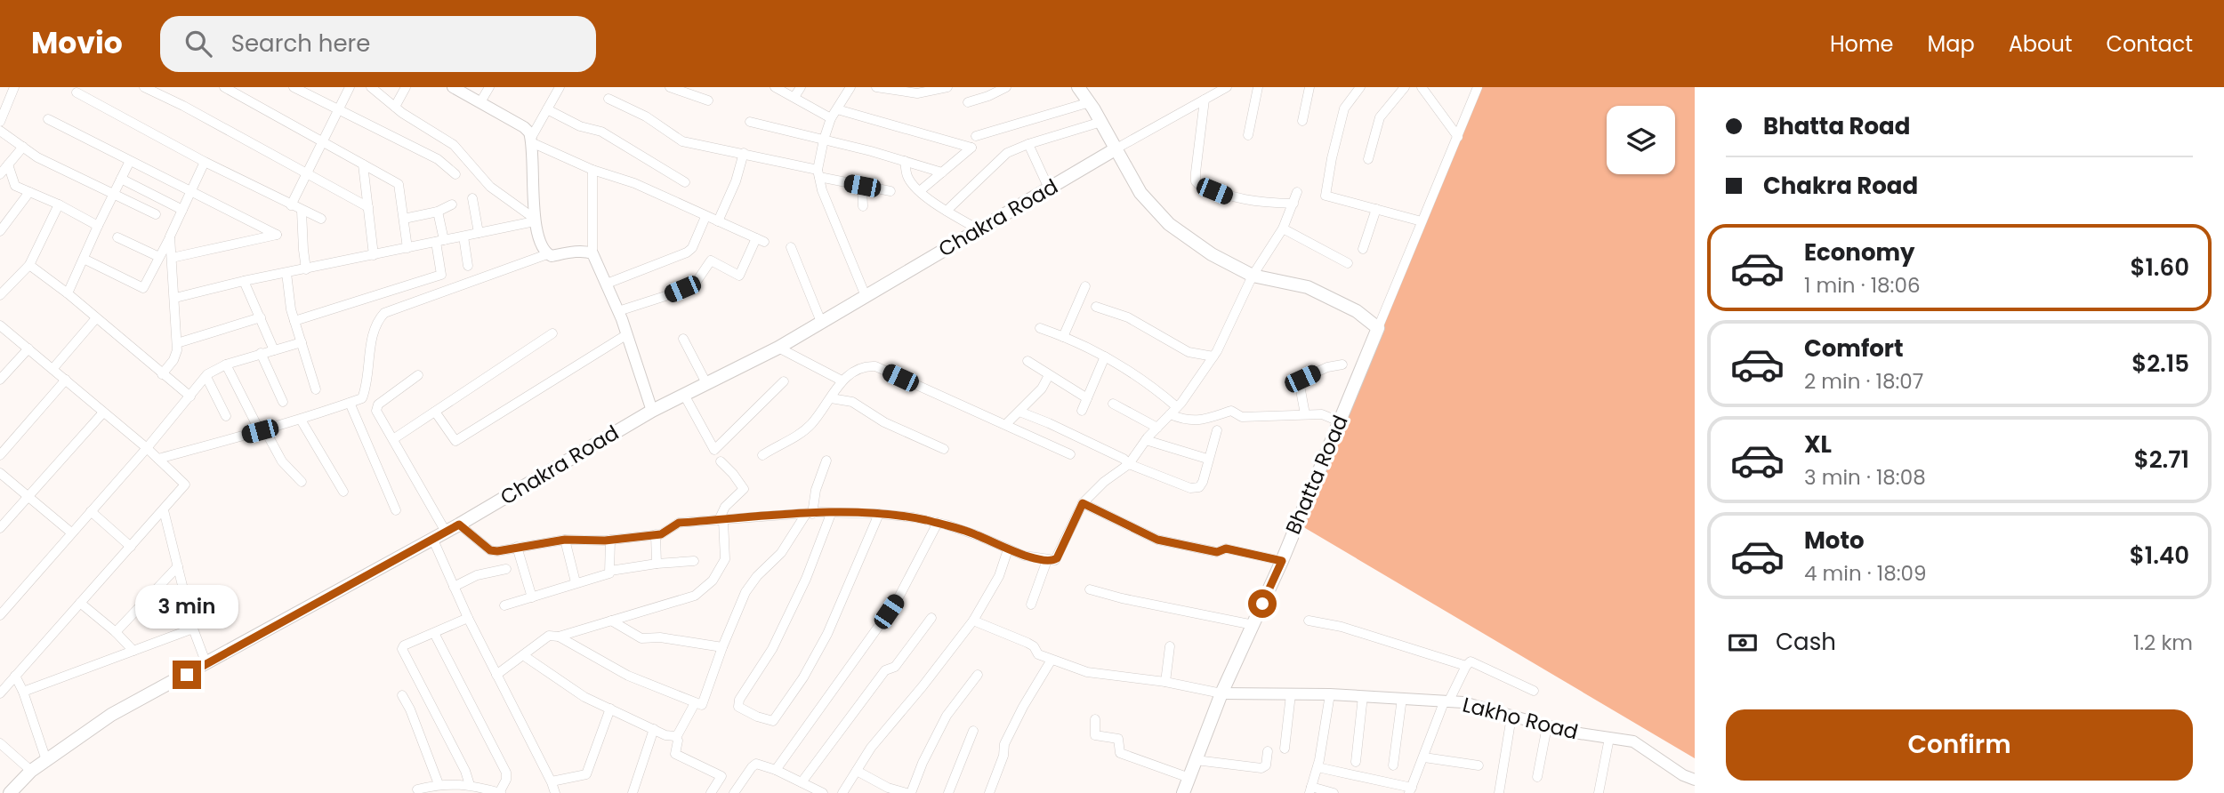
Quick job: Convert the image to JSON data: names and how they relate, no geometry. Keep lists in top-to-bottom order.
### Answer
{
  "streets": {
    "main road": ["Chakra Road", "Bhatta Road"],
    "street": ["Lakho Road"]
  },
  "crossings": [
    ["Bhatta Road", "Lakho Road"]
  ],
  "page": {
    "header": "Movio",
    "search": "Search here",
    "nav": [
      "Home",
      "Map",
      "About",
      "Contact"
    ],
    "banner": ["Bhatta Road", "Chakra Road"],
    "list": [
      {
        "name": "Economy",
        "note": "1 min · 18:06",
        "value": "$1.60"
      },
      {
        "name": "Comfort",
        "note": "2 min · 18:07",
        "value": "$2.15"
      },
      {
        "name": "XL",
        "note": "3 min · 18:08",
        "value": "$2.71"
      },
      {
        "name": "Moto",
        "note": "4 min · 18:09",
        "value": "$1.40"
      }
    ],
    "bubble": "3 min",
    "pay": ["Cash", "1.2 km"],
    "buttons": "Confirm"
  }
}
